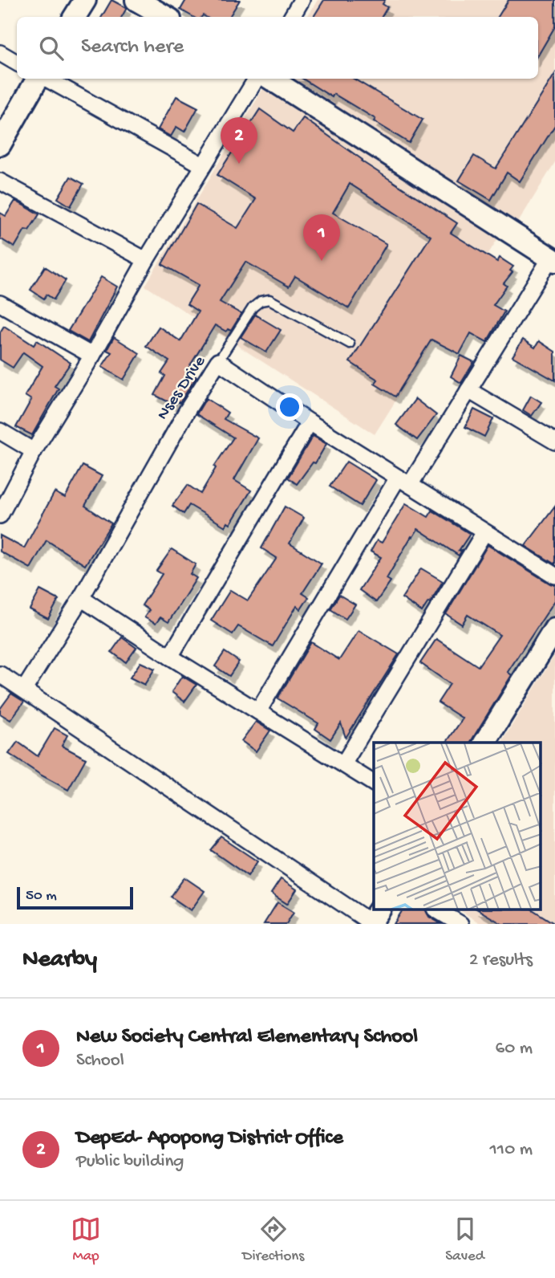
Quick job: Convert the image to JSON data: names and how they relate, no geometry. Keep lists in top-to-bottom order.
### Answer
{
  "streets": {
    "street": ["Nses Drive"]
  },
  "scale_bar": "50 m",
  "page": {
    "search": "Search here",
    "pins": ["2", "1"],
    "scale": "50 m",
    "heading": ["Nearby", "2 results"],
    "list": [
      {
        "mark": "1",
        "name": "New Society Central Elementary School",
        "note": "School",
        "value": "60 m"
      },
      {
        "mark": "2",
        "name": "DepEd- Apopong District Office",
        "note": "Public building",
        "value": "110 m"
      }
    ],
    "nav": ["Map", "Directions", "Saved"]
  }
}
